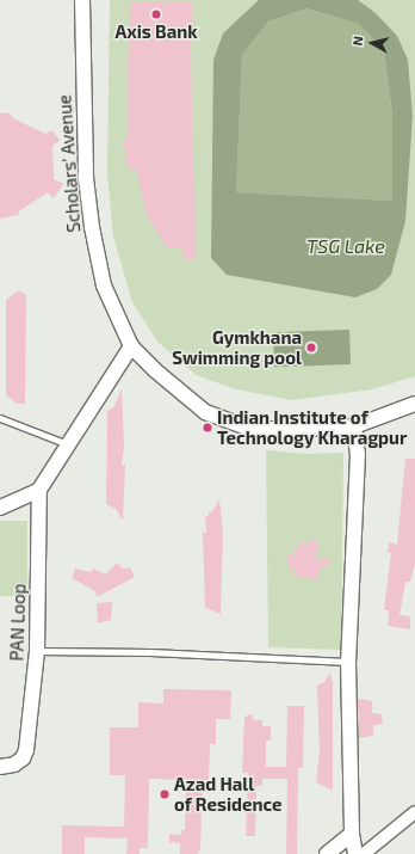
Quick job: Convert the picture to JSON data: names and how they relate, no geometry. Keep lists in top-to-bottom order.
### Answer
{
  "streets": {
    "street": ["Scholars' Avenue", "PAN Loop"]
  },
  "water": ["TSG Lake"],
  "places": [
    "Axis Bank",
    "Gymkhana Swimming pool",
    "Indian Institute of Technology Kharagpur",
    "Azad Hall of Residence"
  ],
  "north": "left"
}
